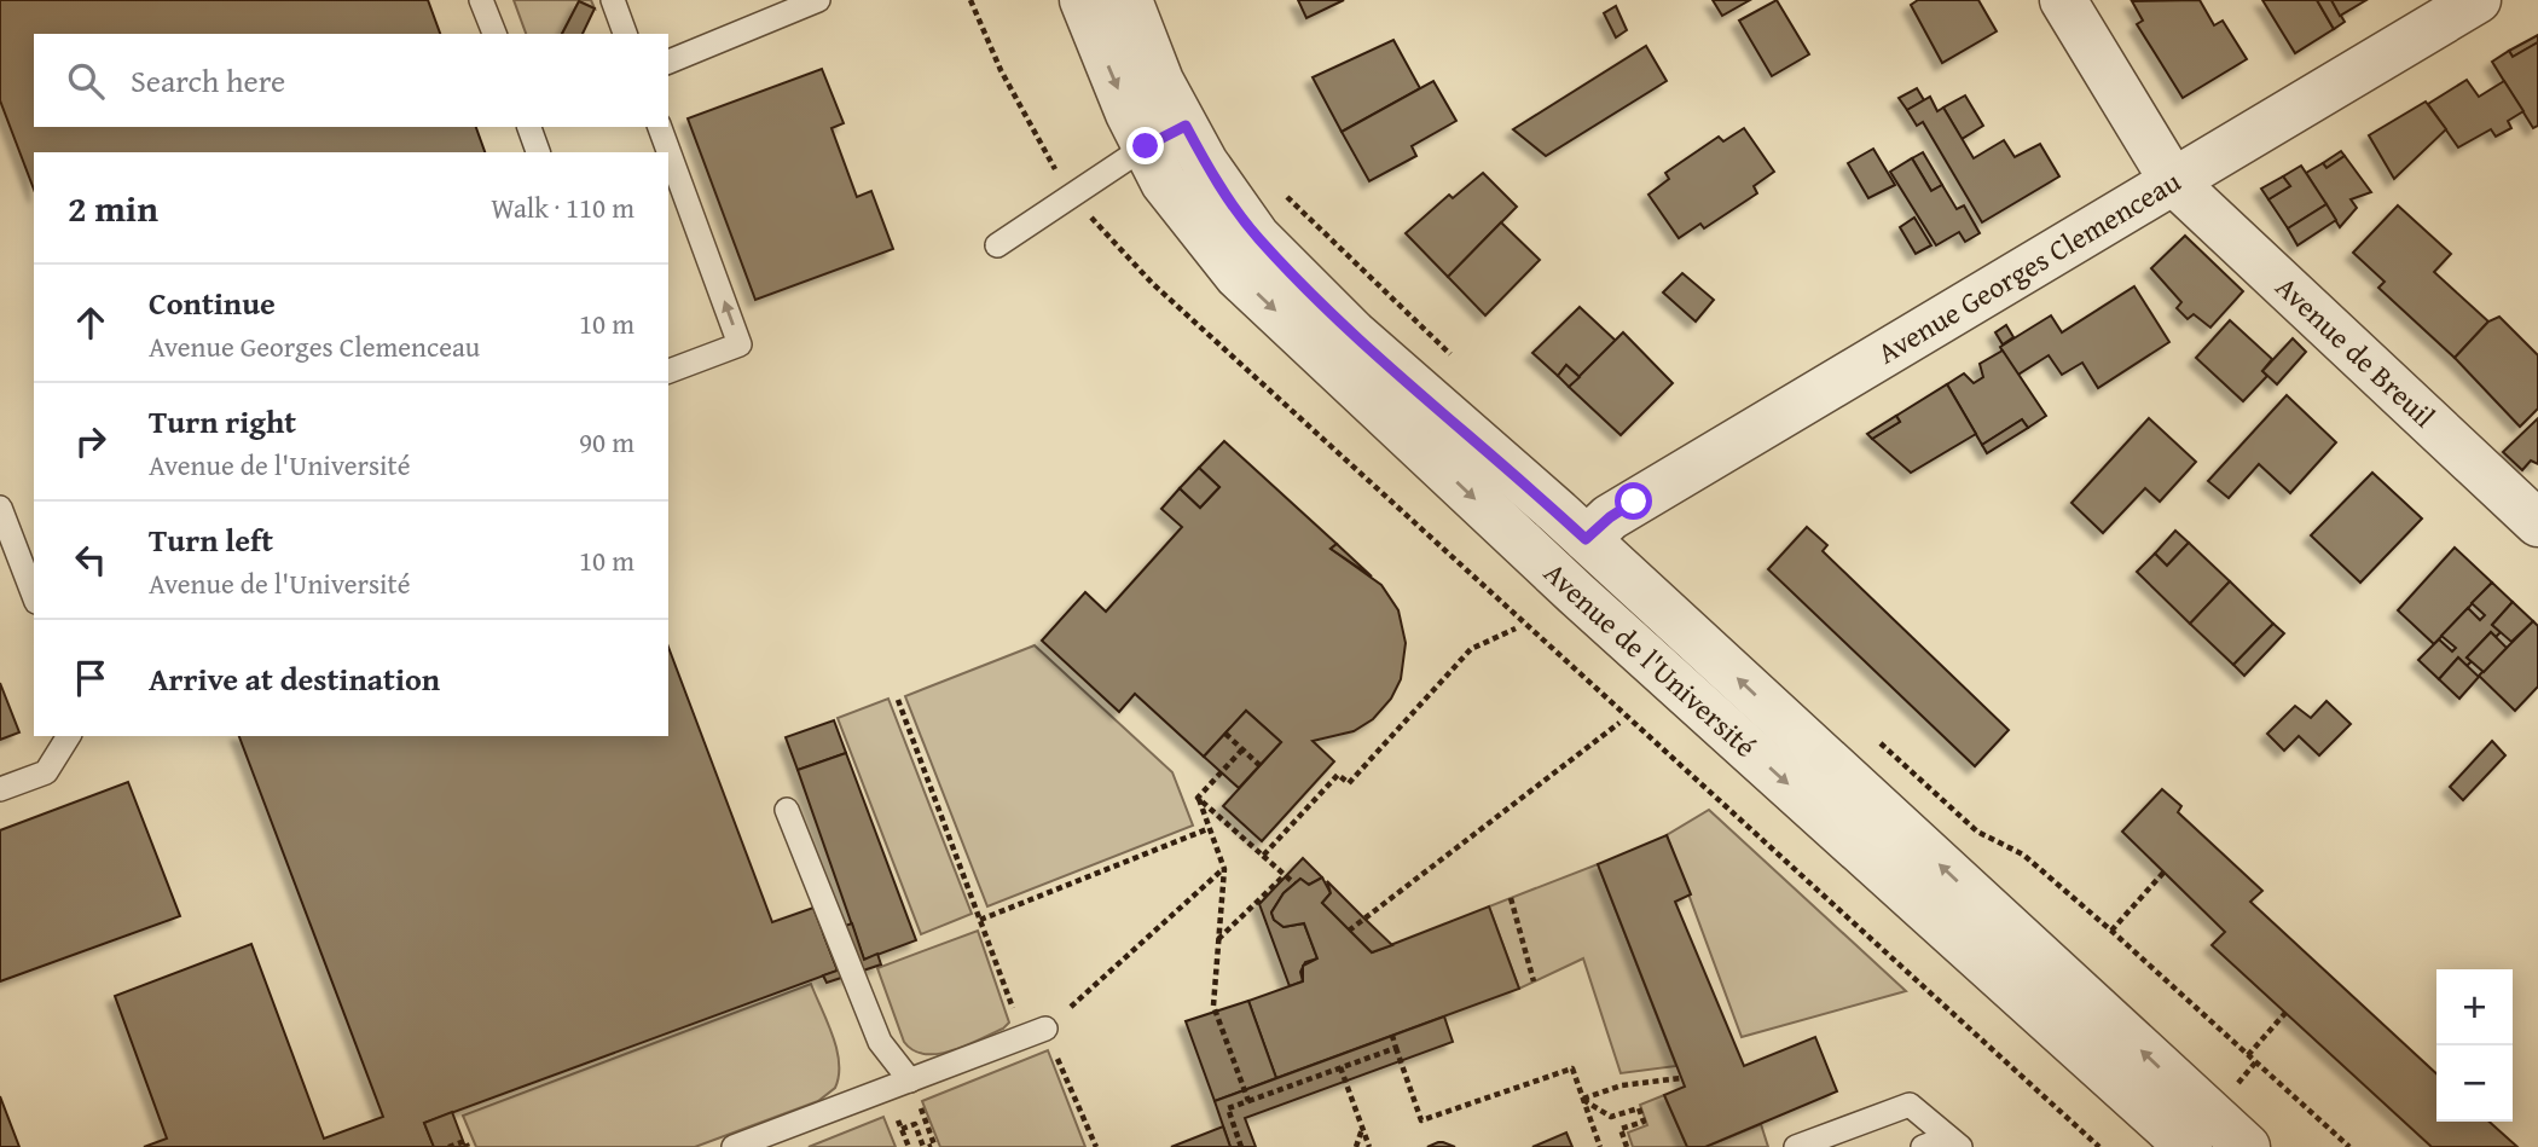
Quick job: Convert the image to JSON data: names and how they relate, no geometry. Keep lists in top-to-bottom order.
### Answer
{
  "streets": {
    "street": ["Avenue Georges Clemenceau", "Avenue de Breuil", "Avenue de l'Université"]
  },
  "crossings": [
    ["Avenue Georges Clemenceau", "Avenue de Breuil"],
    ["Avenue Georges Clemenceau", "Avenue de l'Université"]
  ],
  "page": {
    "search": "Search here",
    "heading": ["2 min", "Walk · 110 m"],
    "list": [
      ["Continue", "Avenue Georges Clemenceau", "10 m"],
      ["Turn right", "Avenue de l'Université", "90 m"],
      ["Turn left", "Avenue de l'Université", "10 m"],
      "Arrive at destination"
    ],
    "map_buttons": ["+", "−"]
  }
}
